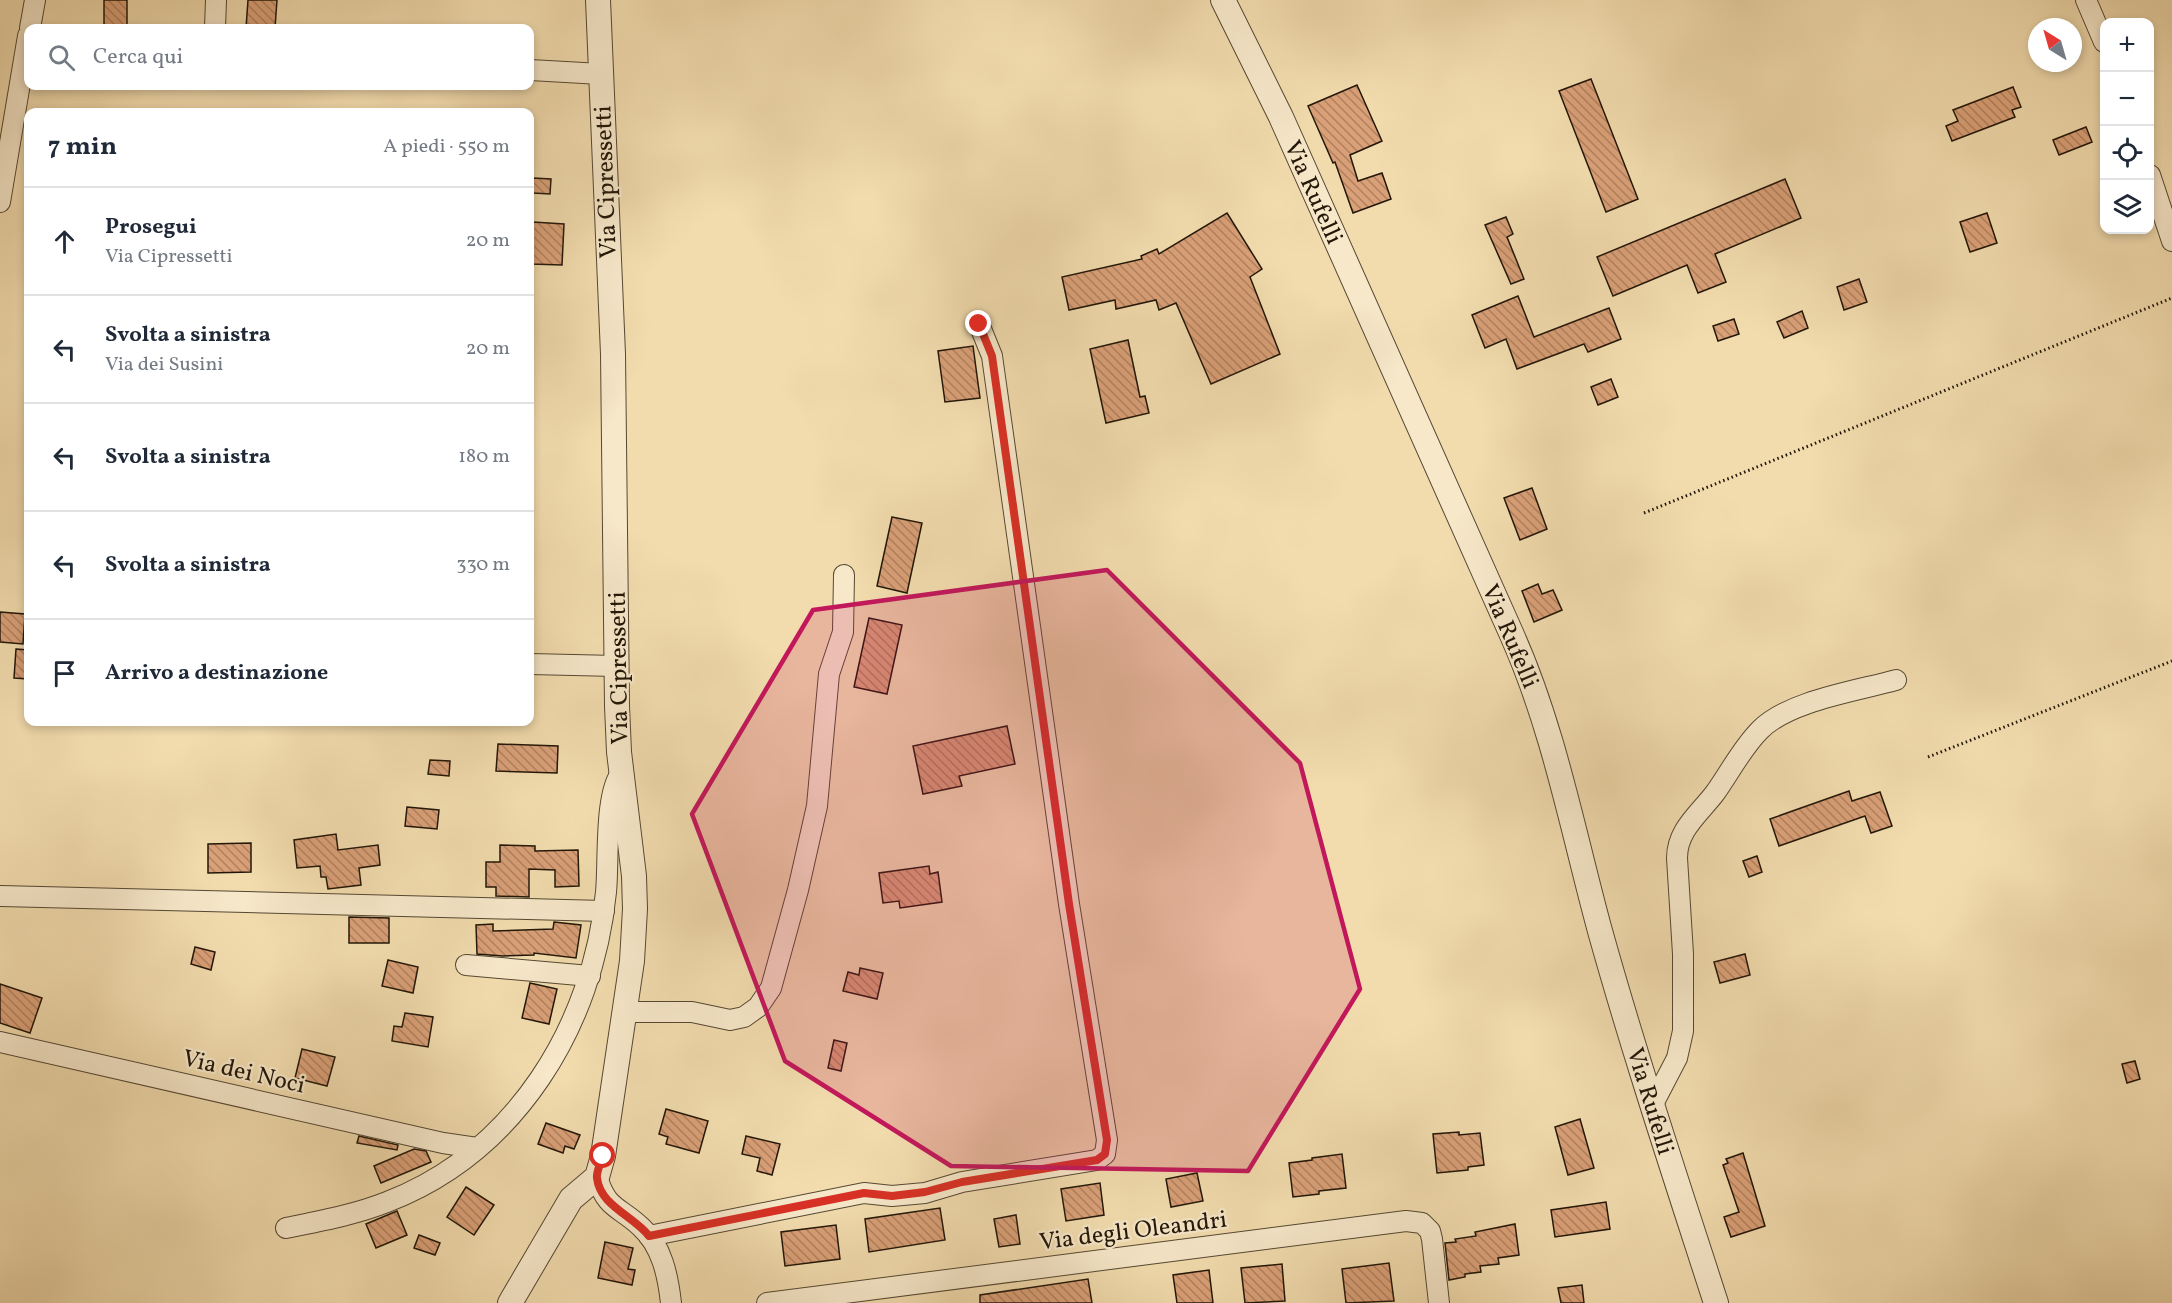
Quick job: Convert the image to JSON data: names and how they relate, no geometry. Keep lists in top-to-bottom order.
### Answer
{
  "streets": {
    "street": [
      "Via Cipressetti",
      "Via Rufelli",
      "Via dei Noci",
      "Via degli Oleandri"
    ]
  },
  "north": "top left",
  "page": {
    "map_buttons": ["+", "−"],
    "search": "Cerca qui",
    "heading": ["7 min", "A piedi · 550 m"],
    "list": [
      ["Prosegui", "Via Cipressetti", "20 m"],
      ["Svolta a sinistra", "Via dei Susini", "20 m"],
      ["Svolta a sinistra", "180 m"],
      ["Svolta a sinistra", "330 m"],
      "Arrivo a destinazione"
    ]
  }
}
